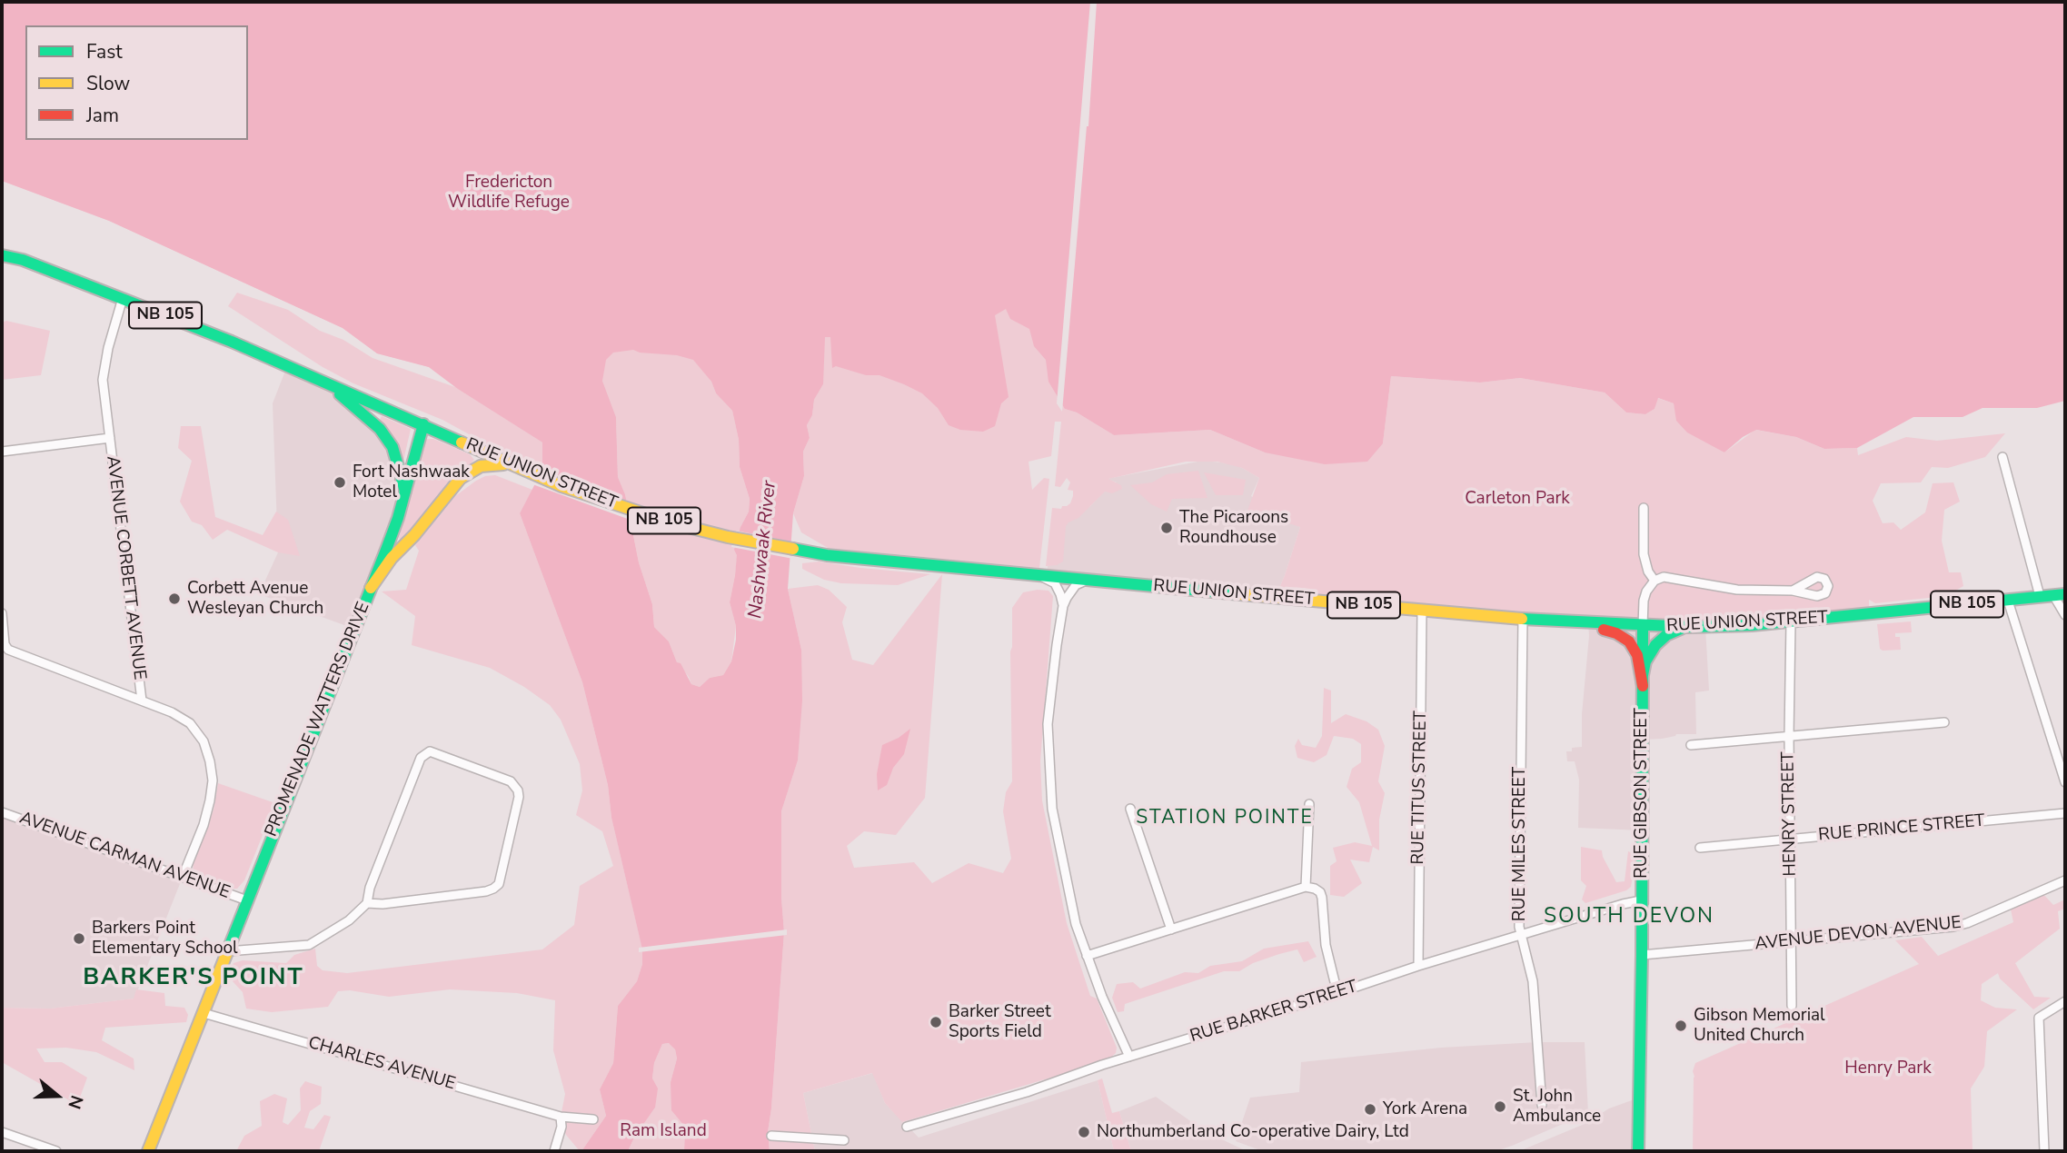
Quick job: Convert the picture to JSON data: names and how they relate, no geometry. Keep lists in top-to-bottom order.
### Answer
{
  "streets": {
    "main road": [
      "NB 105",
      "RUE UNION STREET",
      "PROMENADE WATTERS DRIVE",
      "RUE GIBSON STREET"
    ],
    "street": [
      "AVENUE CORBETT AVENUE",
      "RUE TITUS STREET",
      "HENRY STREET",
      "RUE PRINCE STREET",
      "RUE MILES STREET",
      "AVENUE CARMAN AVENUE",
      "AVENUE DEVON AVENUE",
      "RUE BARKER STREET",
      "CHARLES AVENUE"
    ]
  },
  "crossings": [
    ["NB 105", "RUE UNION STREET"],
    ["NB 105", "AVENUE CORBETT AVENUE"],
    ["NB 105", "PROMENADE WATTERS DRIVE"],
    ["RUE UNION STREET", "PROMENADE WATTERS DRIVE"],
    ["RUE UNION STREET", "RUE TITUS STREET"],
    ["RUE UNION STREET", "RUE GIBSON STREET"],
    ["RUE UNION STREET", "HENRY STREET"],
    ["RUE UNION STREET", "RUE MILES STREET"],
    ["AVENUE CORBETT AVENUE", "AVENUE CARMAN AVENUE"],
    ["PROMENADE WATTERS DRIVE", "AVENUE CARMAN AVENUE"],
    ["PROMENADE WATTERS DRIVE", "CHARLES AVENUE"],
    ["RUE TITUS STREET", "RUE BARKER STREET"],
    ["RUE GIBSON STREET", "AVENUE DEVON AVENUE"],
    ["RUE GIBSON STREET", "RUE BARKER STREET"],
    ["HENRY STREET", "RUE PRINCE STREET"],
    ["HENRY STREET", "AVENUE DEVON AVENUE"],
    ["RUE MILES STREET", "RUE BARKER STREET"]
  ],
  "districts": ["STATION POINTE", "SOUTH DEVON", "BARKER'S POINT"],
  "water": ["Nashwaak River"],
  "parks": [
    "Fredericton Wildlife Refuge",
    "Carleton Park",
    "Henry Park",
    "Ram Island"
  ],
  "places": [
    "Fort Nashwaak Motel",
    "The Picaroons Roundhouse",
    "Corbett Avenue Wesleyan Church",
    "Barkers Point Elementary School",
    "Barker Street Sports Field",
    "Gibson Memorial United Church",
    "St. John Ambulance",
    "York Arena",
    "Northumberland Co-operative Dairy, Ltd"
  ],
  "legend": ["Fast", "Slow", "Jam"],
  "north": "right"
}
